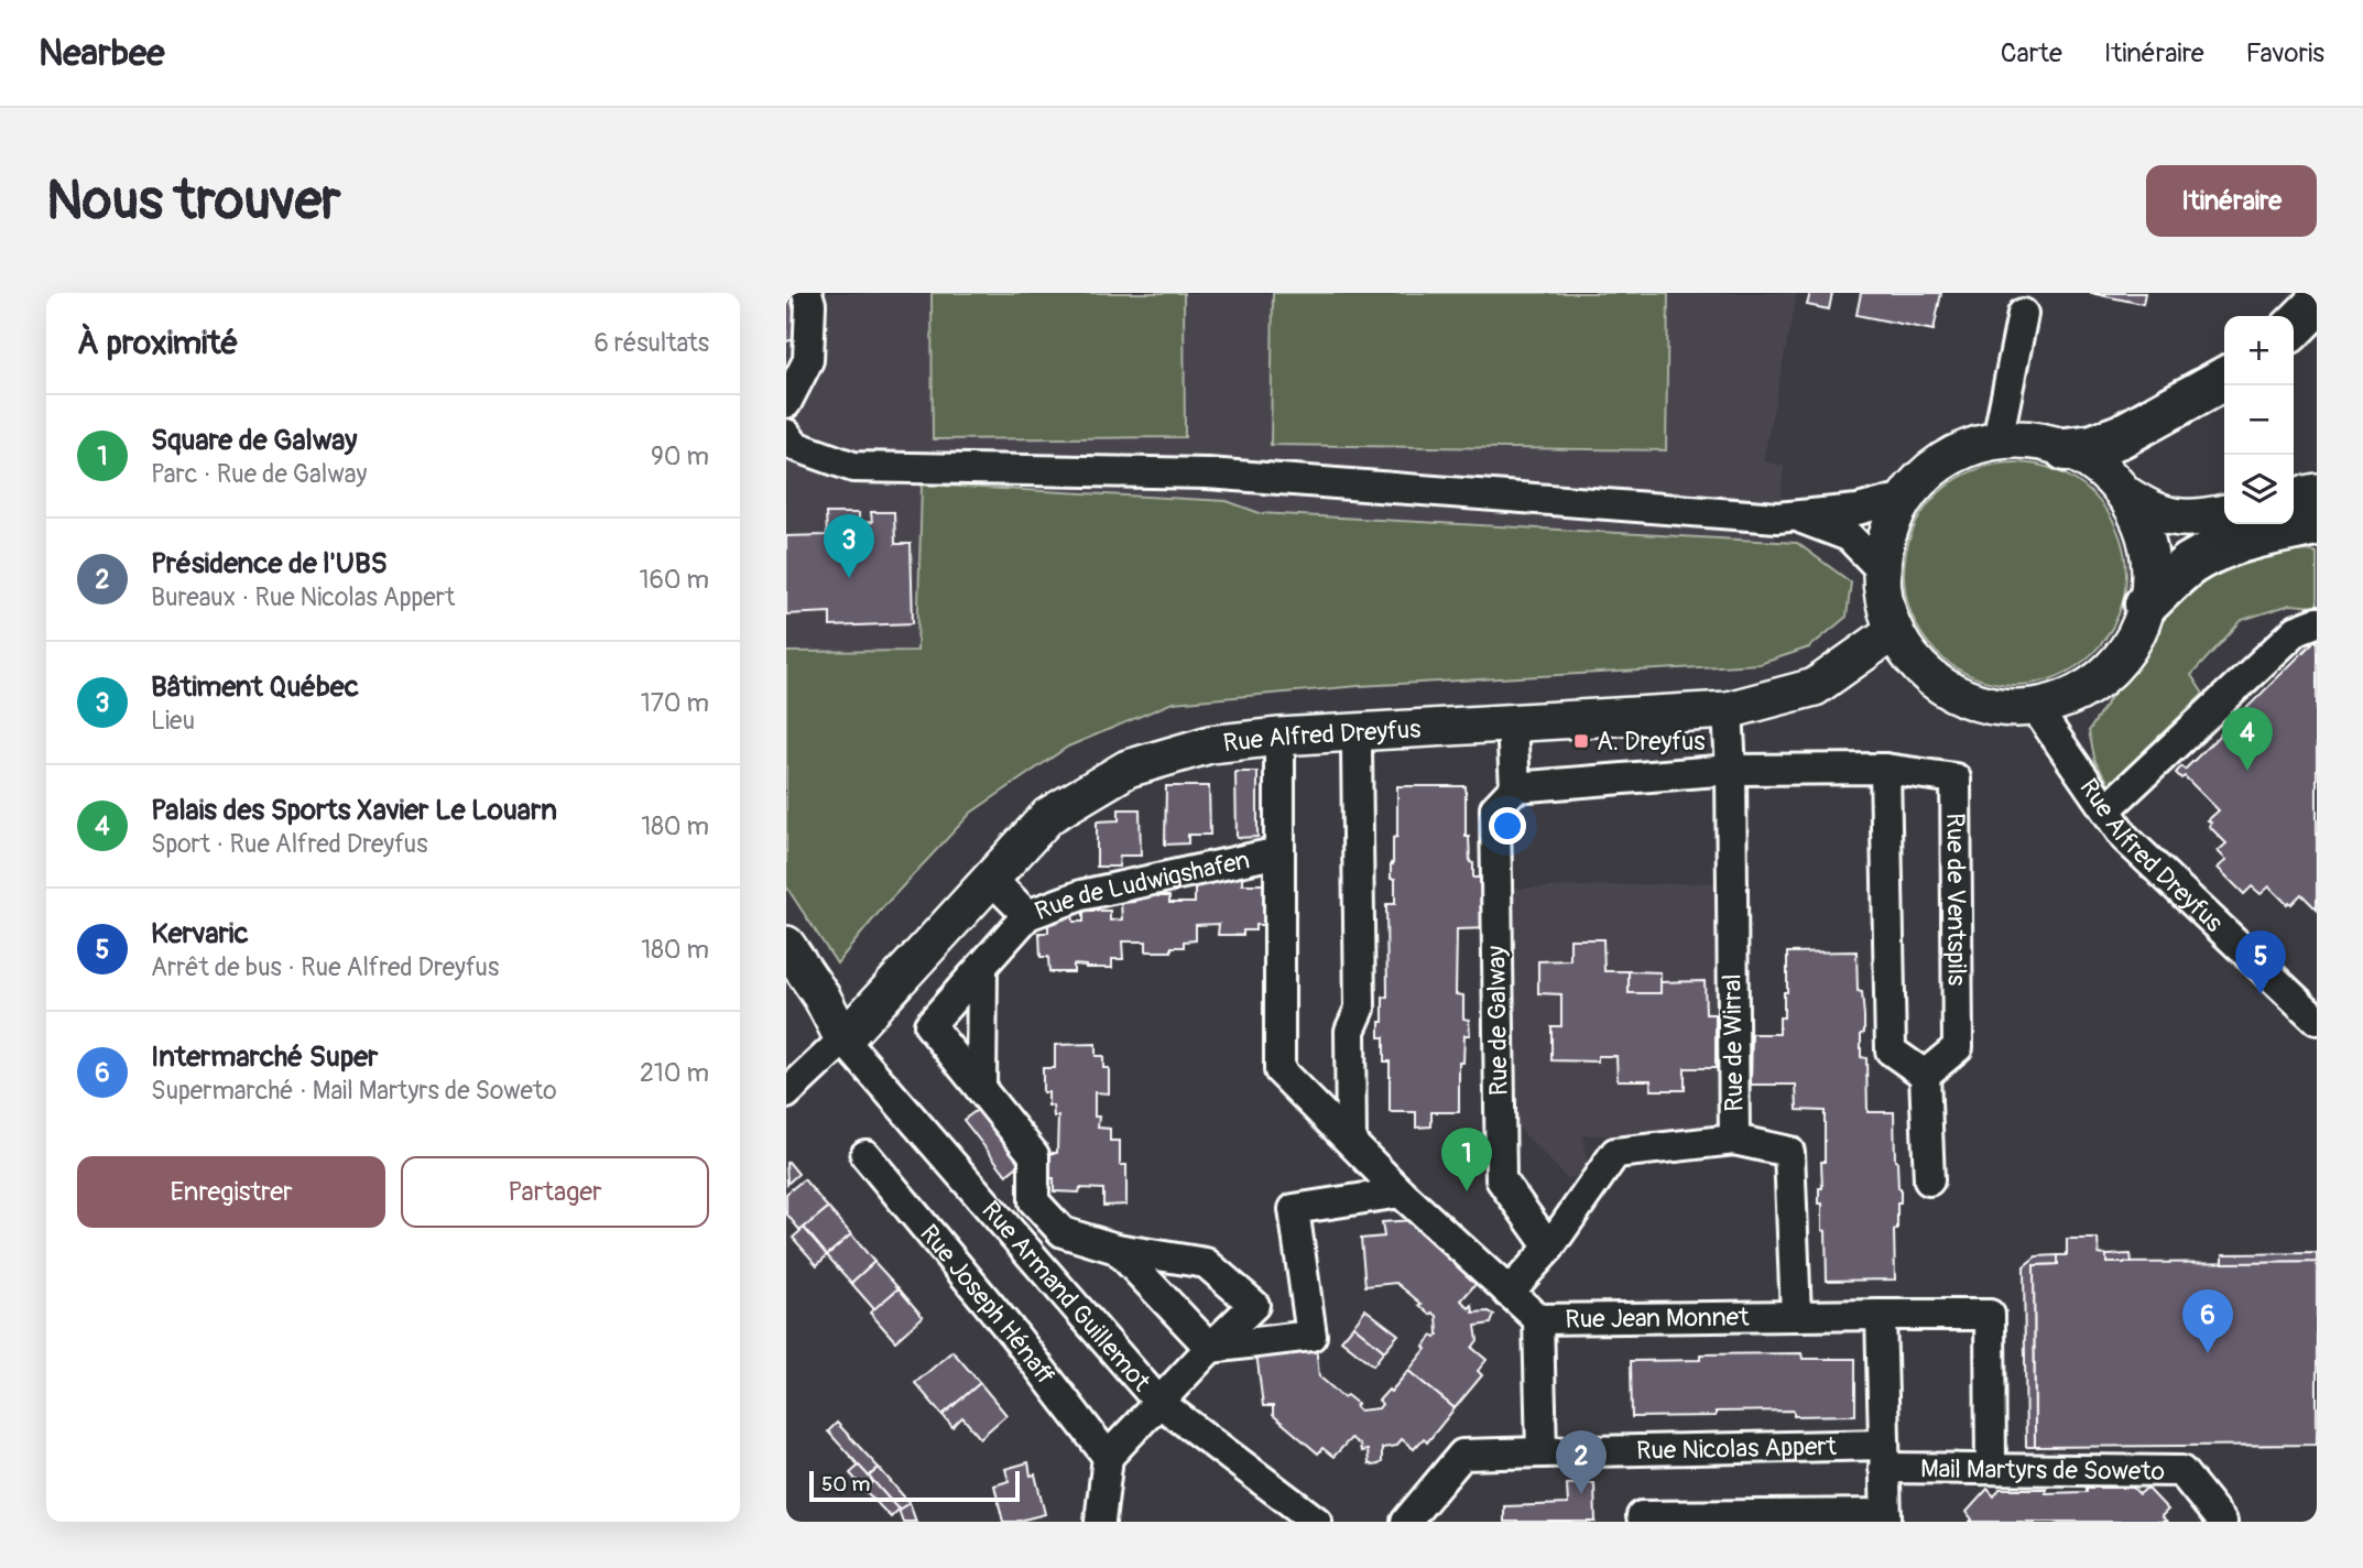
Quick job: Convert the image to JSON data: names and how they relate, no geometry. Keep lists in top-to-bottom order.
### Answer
{
  "streets": {
    "main road": ["Rue Alfred Dreyfus"],
    "street": [
      "Rue de Ludwigshafen",
      "Rue de Ventspils",
      "Rue de Galway",
      "Rue de Wirral",
      "Rue Armand Guillemot",
      "Rue Joseph Hénaff",
      "Rue Jean Monnet",
      "Rue Nicolas Appert",
      "Mail Martyrs de Soweto"
    ]
  },
  "crossings": [
    ["Rue Alfred Dreyfus", "Rue de Wirral"],
    ["Rue Alfred Dreyfus", "Rue Armand Guillemot"],
    ["Rue Alfred Dreyfus", "Rue Jean Monnet"],
    ["Rue de Ludwigshafen", "Rue Jean Monnet"],
    ["Rue de Ventspils", "Rue de Galway"],
    ["Rue de Ventspils", "Rue de Wirral"],
    ["Rue de Galway", "Rue de Wirral"],
    ["Rue Jean Monnet", "Mail Martyrs de Soweto"],
    ["Rue Nicolas Appert", "Mail Martyrs de Soweto"]
  ],
  "places": {
    "transit": ["A. Dreyfus"]
  },
  "scale_bar": "50 m",
  "page": {
    "header": "Nearbee",
    "nav": ["Carte", "Itinéraire", "Favoris"],
    "buttons": [
      "Itinéraire",
      ["Enregistrer", "Partager"]
    ],
    "title": "Nous trouver",
    "heading": ["À proximité", "6 résultats"],
    "map_buttons": ["+", "−"],
    "list": [
      {
        "mark": "1",
        "name": "Square de Galway",
        "note": "Parc · Rue de Galway",
        "value": "90 m"
      },
      {
        "mark": "2",
        "name": "Présidence de l'UBS",
        "note": "Bureaux · Rue Nicolas Appert",
        "value": "160 m"
      },
      {
        "mark": "3",
        "name": "Bâtiment Québec",
        "note": "Lieu",
        "value": "170 m"
      },
      {
        "mark": "4",
        "name": "Palais des Sports Xavier Le Louarn",
        "note": "Sport · Rue Alfred Dreyfus",
        "value": "180 m"
      },
      {
        "mark": "5",
        "name": "Kervaric",
        "note": "Arrêt de bus · Rue Alfred Dreyfus",
        "value": "180 m"
      },
      {
        "mark": "6",
        "name": "Intermarché Super",
        "note": "Supermarché · Mail Martyrs de Soweto",
        "value": "210 m"
      }
    ],
    "pins": [
      "3",
      "4",
      "5",
      "1",
      "6",
      "2"
    ],
    "scale": "50 m"
  }
}
